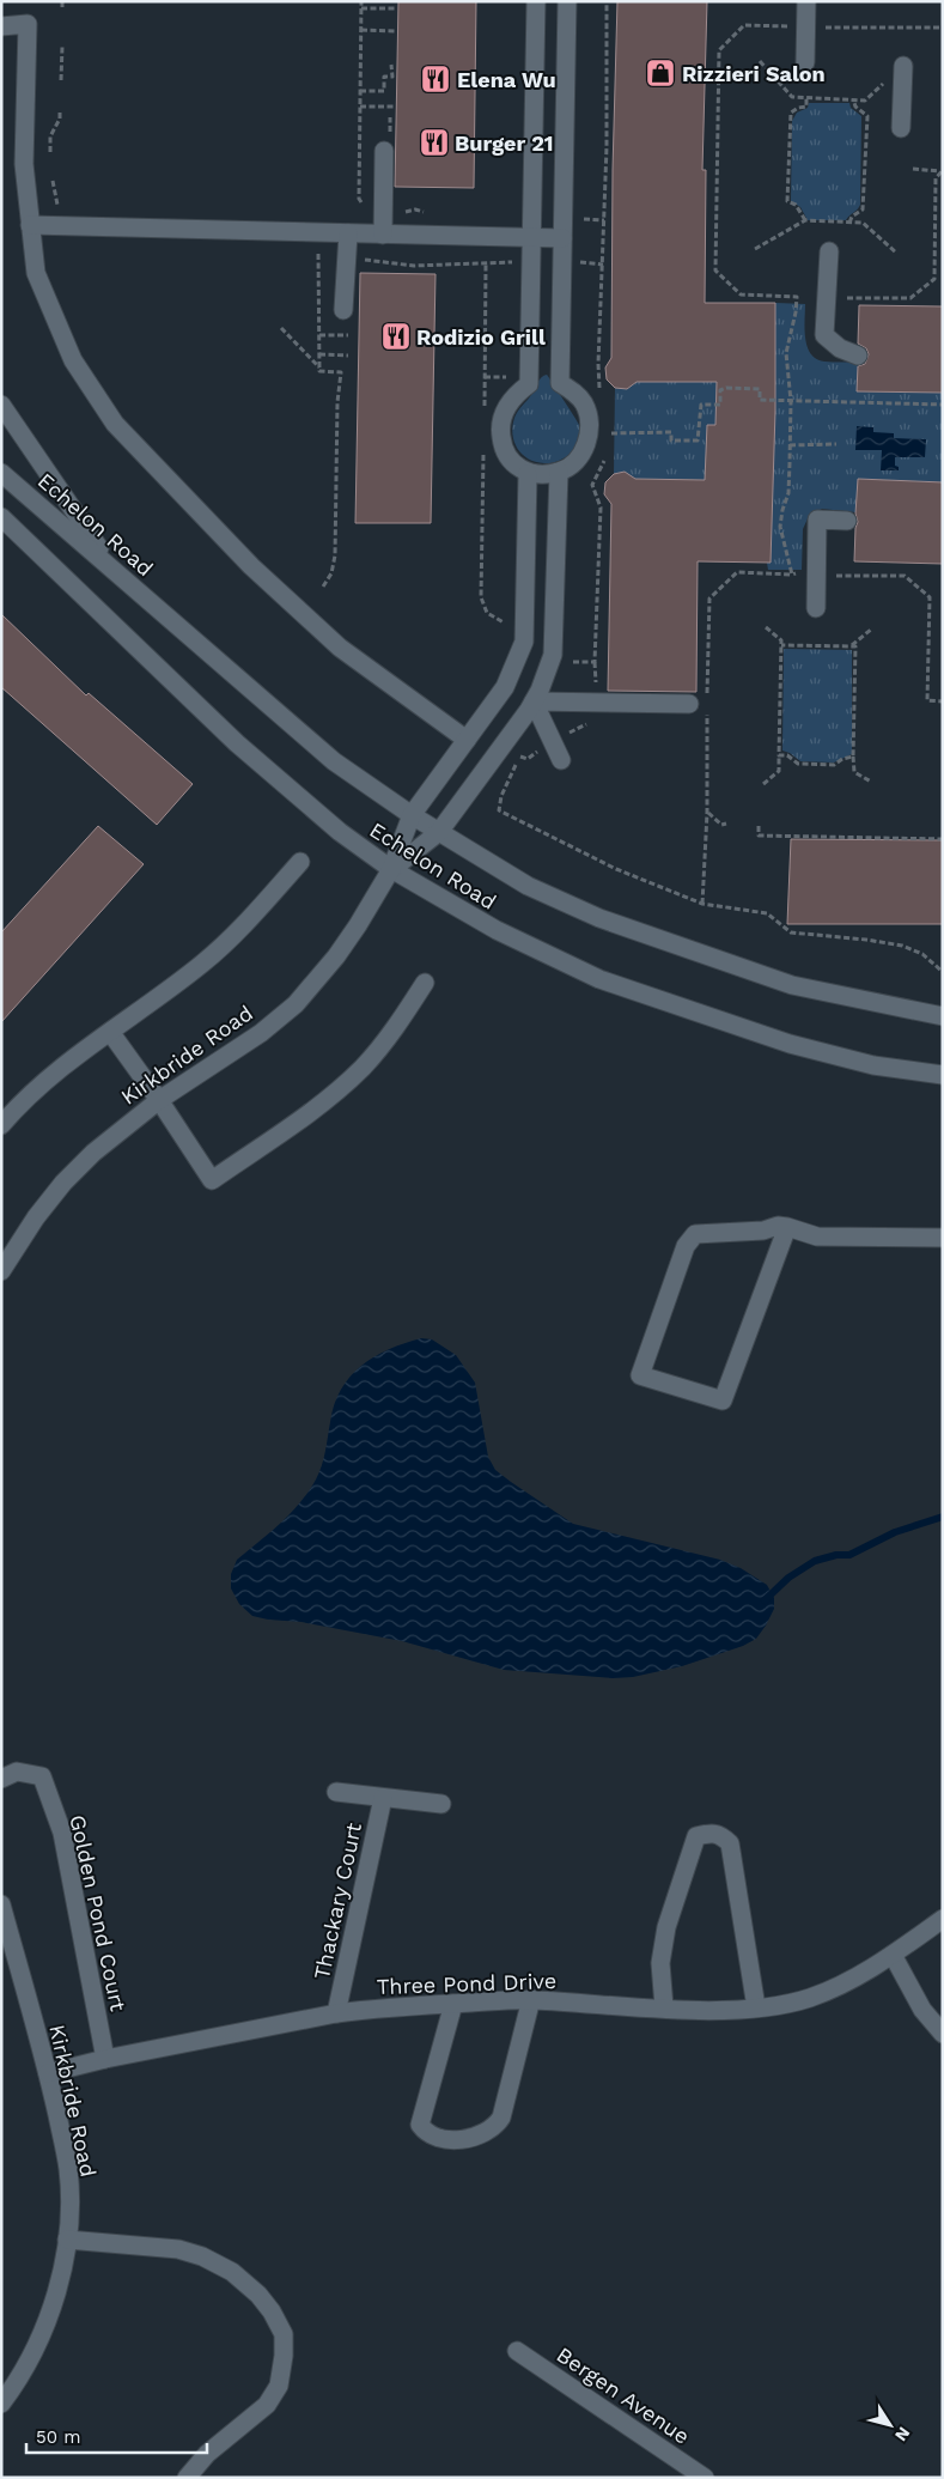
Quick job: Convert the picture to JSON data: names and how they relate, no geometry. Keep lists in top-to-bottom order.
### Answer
{
  "streets": {
    "street": [
      "Echelon Road",
      "Kirkbride Road",
      "Thackary Court",
      "Golden Pond Court",
      "Three Pond Drive",
      "Bergen Avenue"
    ]
  },
  "crossings": [
    ["Echelon Road", "Kirkbride Road"],
    ["Kirkbride Road", "Three Pond Drive"],
    ["Thackary Court", "Three Pond Drive"],
    ["Golden Pond Court", "Three Pond Drive"]
  ],
  "places": {
    "shop": ["Rizzieri Salon"],
    "restaurant": ["Elena Wu", "Burger 21", "Rodizio Grill"]
  },
  "scale_bar": "50 m",
  "north": "bottom right"
}
